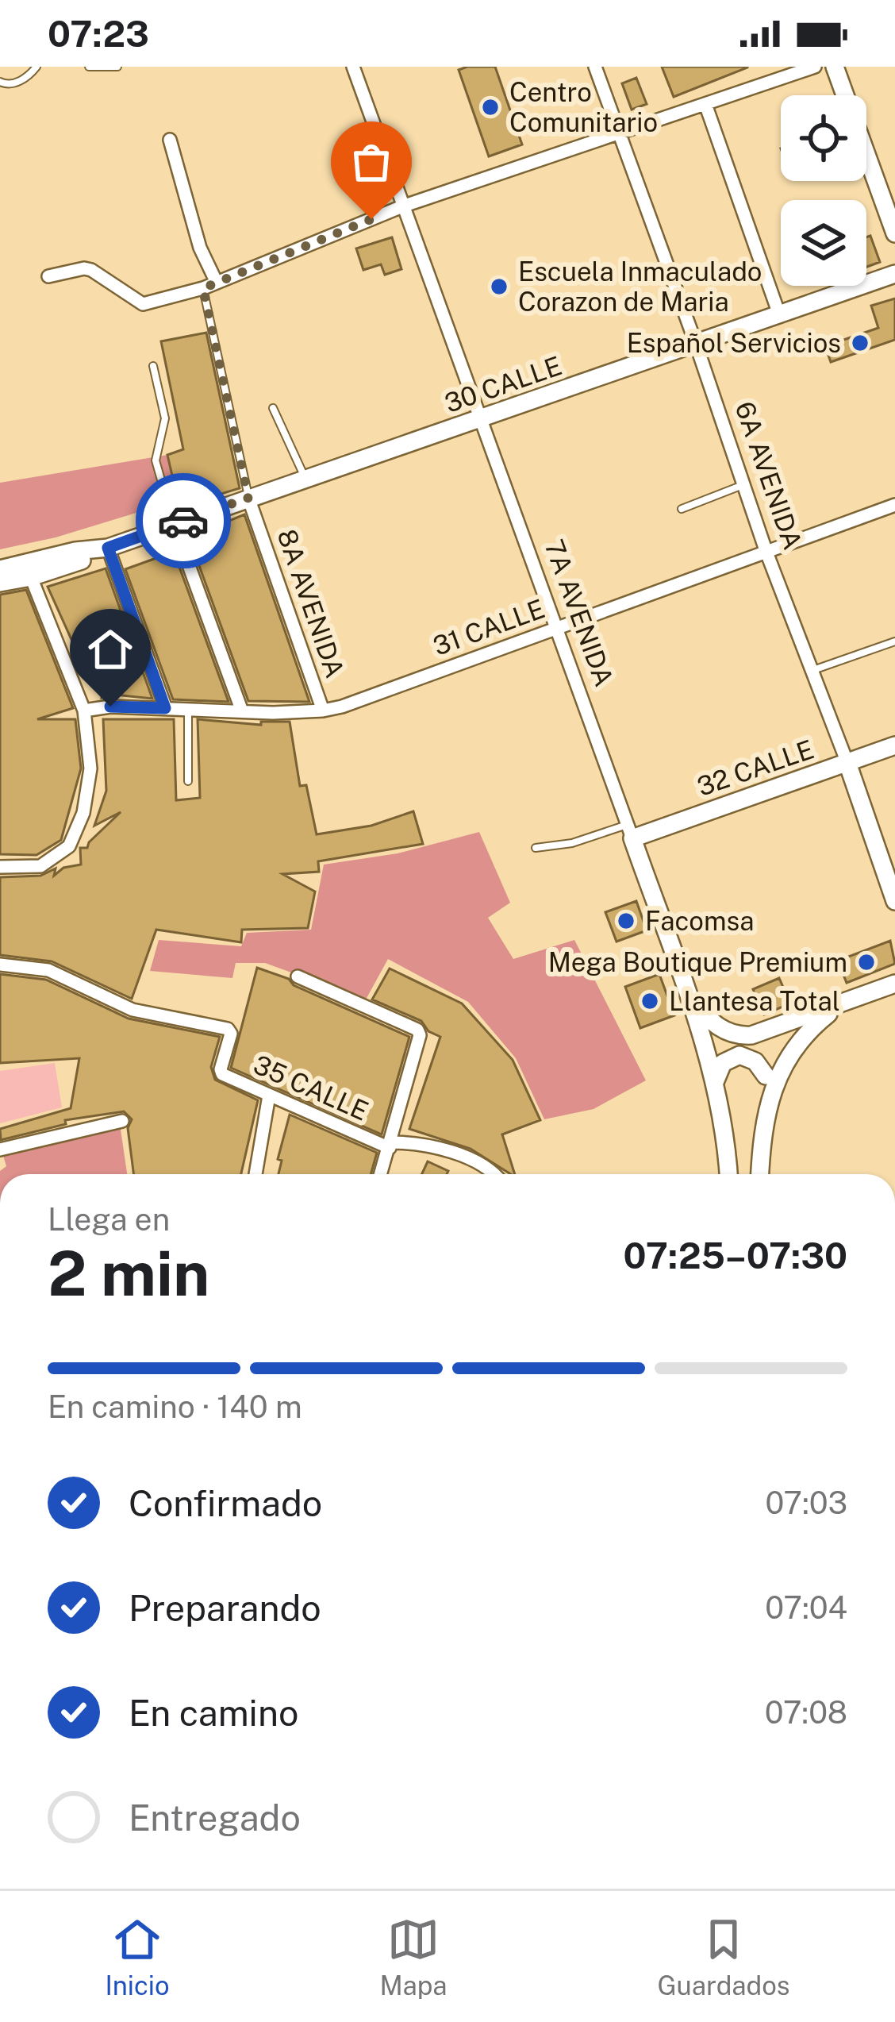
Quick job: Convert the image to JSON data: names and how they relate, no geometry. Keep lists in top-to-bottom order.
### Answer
{
  "streets": {
    "main road": [
      "30 CALLE",
      "6A AVENIDA",
      "7A AVENIDA",
      "32 CALLE"
    ],
    "street": ["8A AVENIDA", "31 CALLE", "35 CALLE"]
  },
  "crossings": [
    ["30 CALLE", "6A AVENIDA"],
    ["30 CALLE", "8A AVENIDA"],
    ["30 CALLE", "7A AVENIDA"],
    ["6A AVENIDA", "31 CALLE"],
    ["6A AVENIDA", "32 CALLE"],
    ["8A AVENIDA", "31 CALLE"],
    ["7A AVENIDA", "31 CALLE"],
    ["7A AVENIDA", "32 CALLE"]
  ],
  "places": [
    "Centro Comunitario",
    "Escuela Inmaculado Corazon de Maria",
    "Español Servicios",
    "Facomsa",
    "Mega Boutique Premium",
    "Llantesa Total"
  ],
  "page": {
    "status": "07:23",
    "heading": ["2 min", "Llega en", "07:25–07:30"],
    "bar": "En camino · 140 m",
    "list": [
      ["Confirmado", "07:03"],
      ["Preparando", "07:04"],
      ["En camino", "07:08"],
      "Entregado"
    ],
    "tabs": ["Inicio", "Mapa", "Guardados"]
  }
}
